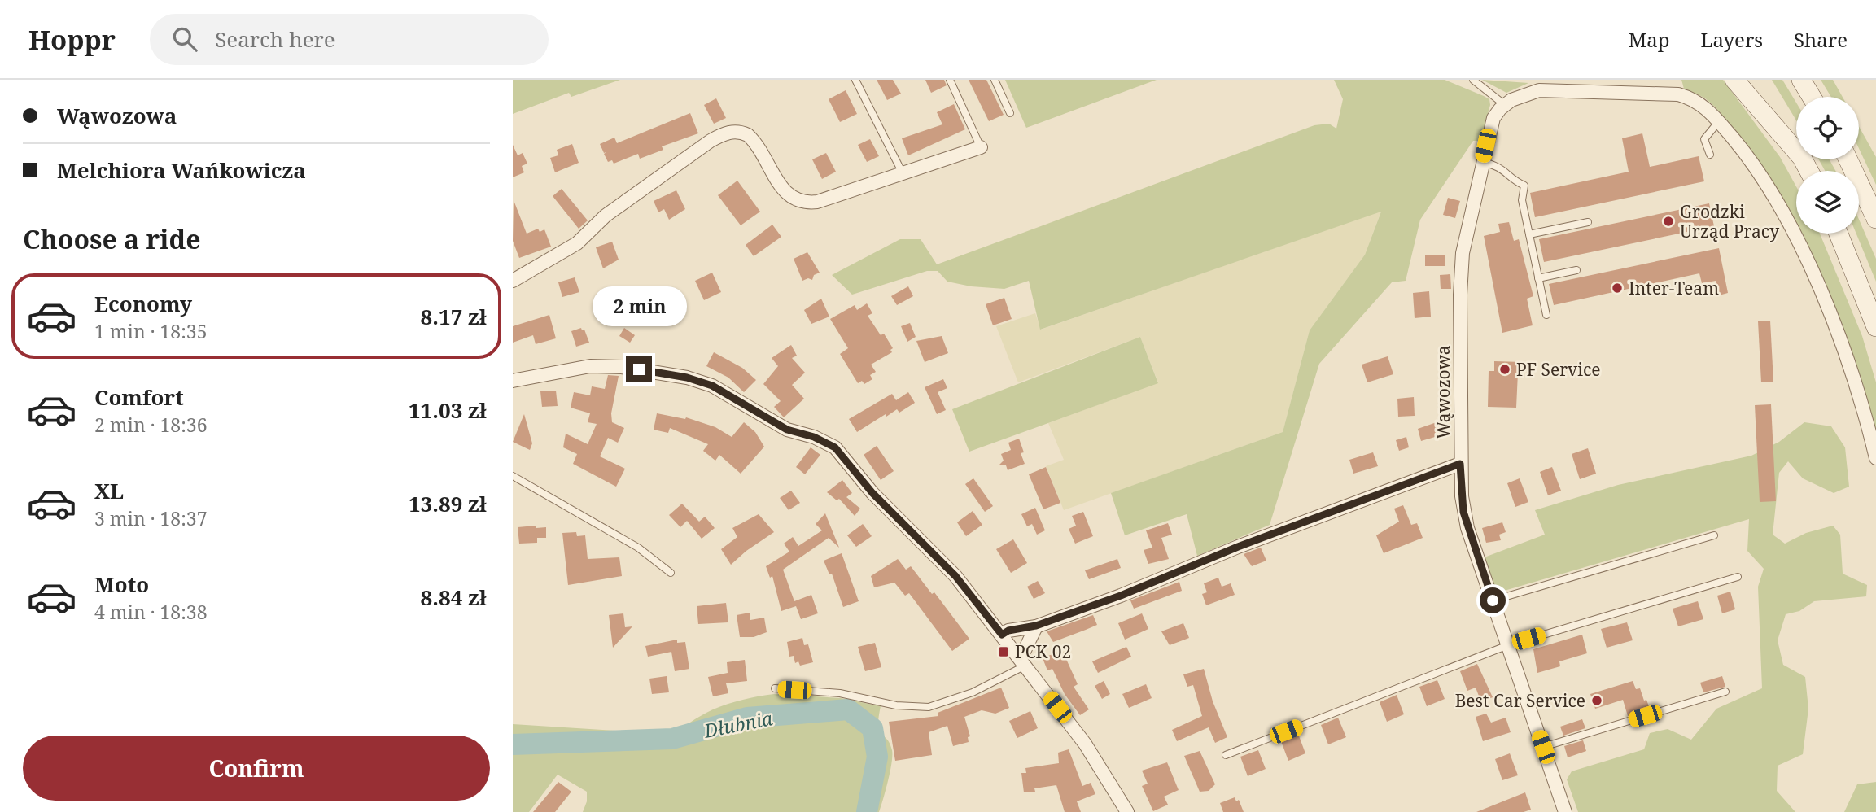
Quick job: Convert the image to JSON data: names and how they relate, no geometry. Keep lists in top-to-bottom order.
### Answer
{
  "streets": {
    "street": ["Wąwozowa"]
  },
  "water": ["Dłubnia"],
  "places": {
    "other": [
      "Grodzki Urząd Pracy",
      "Inter-Team",
      "PF Service",
      "Best Car Service"
    ],
    "transit": ["PCK 02"]
  },
  "page": {
    "header": "Hoppr",
    "search": "Search here",
    "nav": ["Map", "Layers", "Share"],
    "banner": ["Wąwozowa", "Melchiora Wańkowicza"],
    "heading": "Choose a ride",
    "list": [
      {
        "name": "Economy",
        "note": "1 min · 18:35",
        "value": "8.17 zł"
      },
      {
        "name": "Comfort",
        "note": "2 min · 18:36",
        "value": "11.03 zł"
      },
      {
        "name": "XL",
        "note": "3 min · 18:37",
        "value": "13.89 zł"
      },
      {
        "name": "Moto",
        "note": "4 min · 18:38",
        "value": "8.84 zł"
      }
    ],
    "bubble": "2 min",
    "buttons": "Confirm"
  }
}
